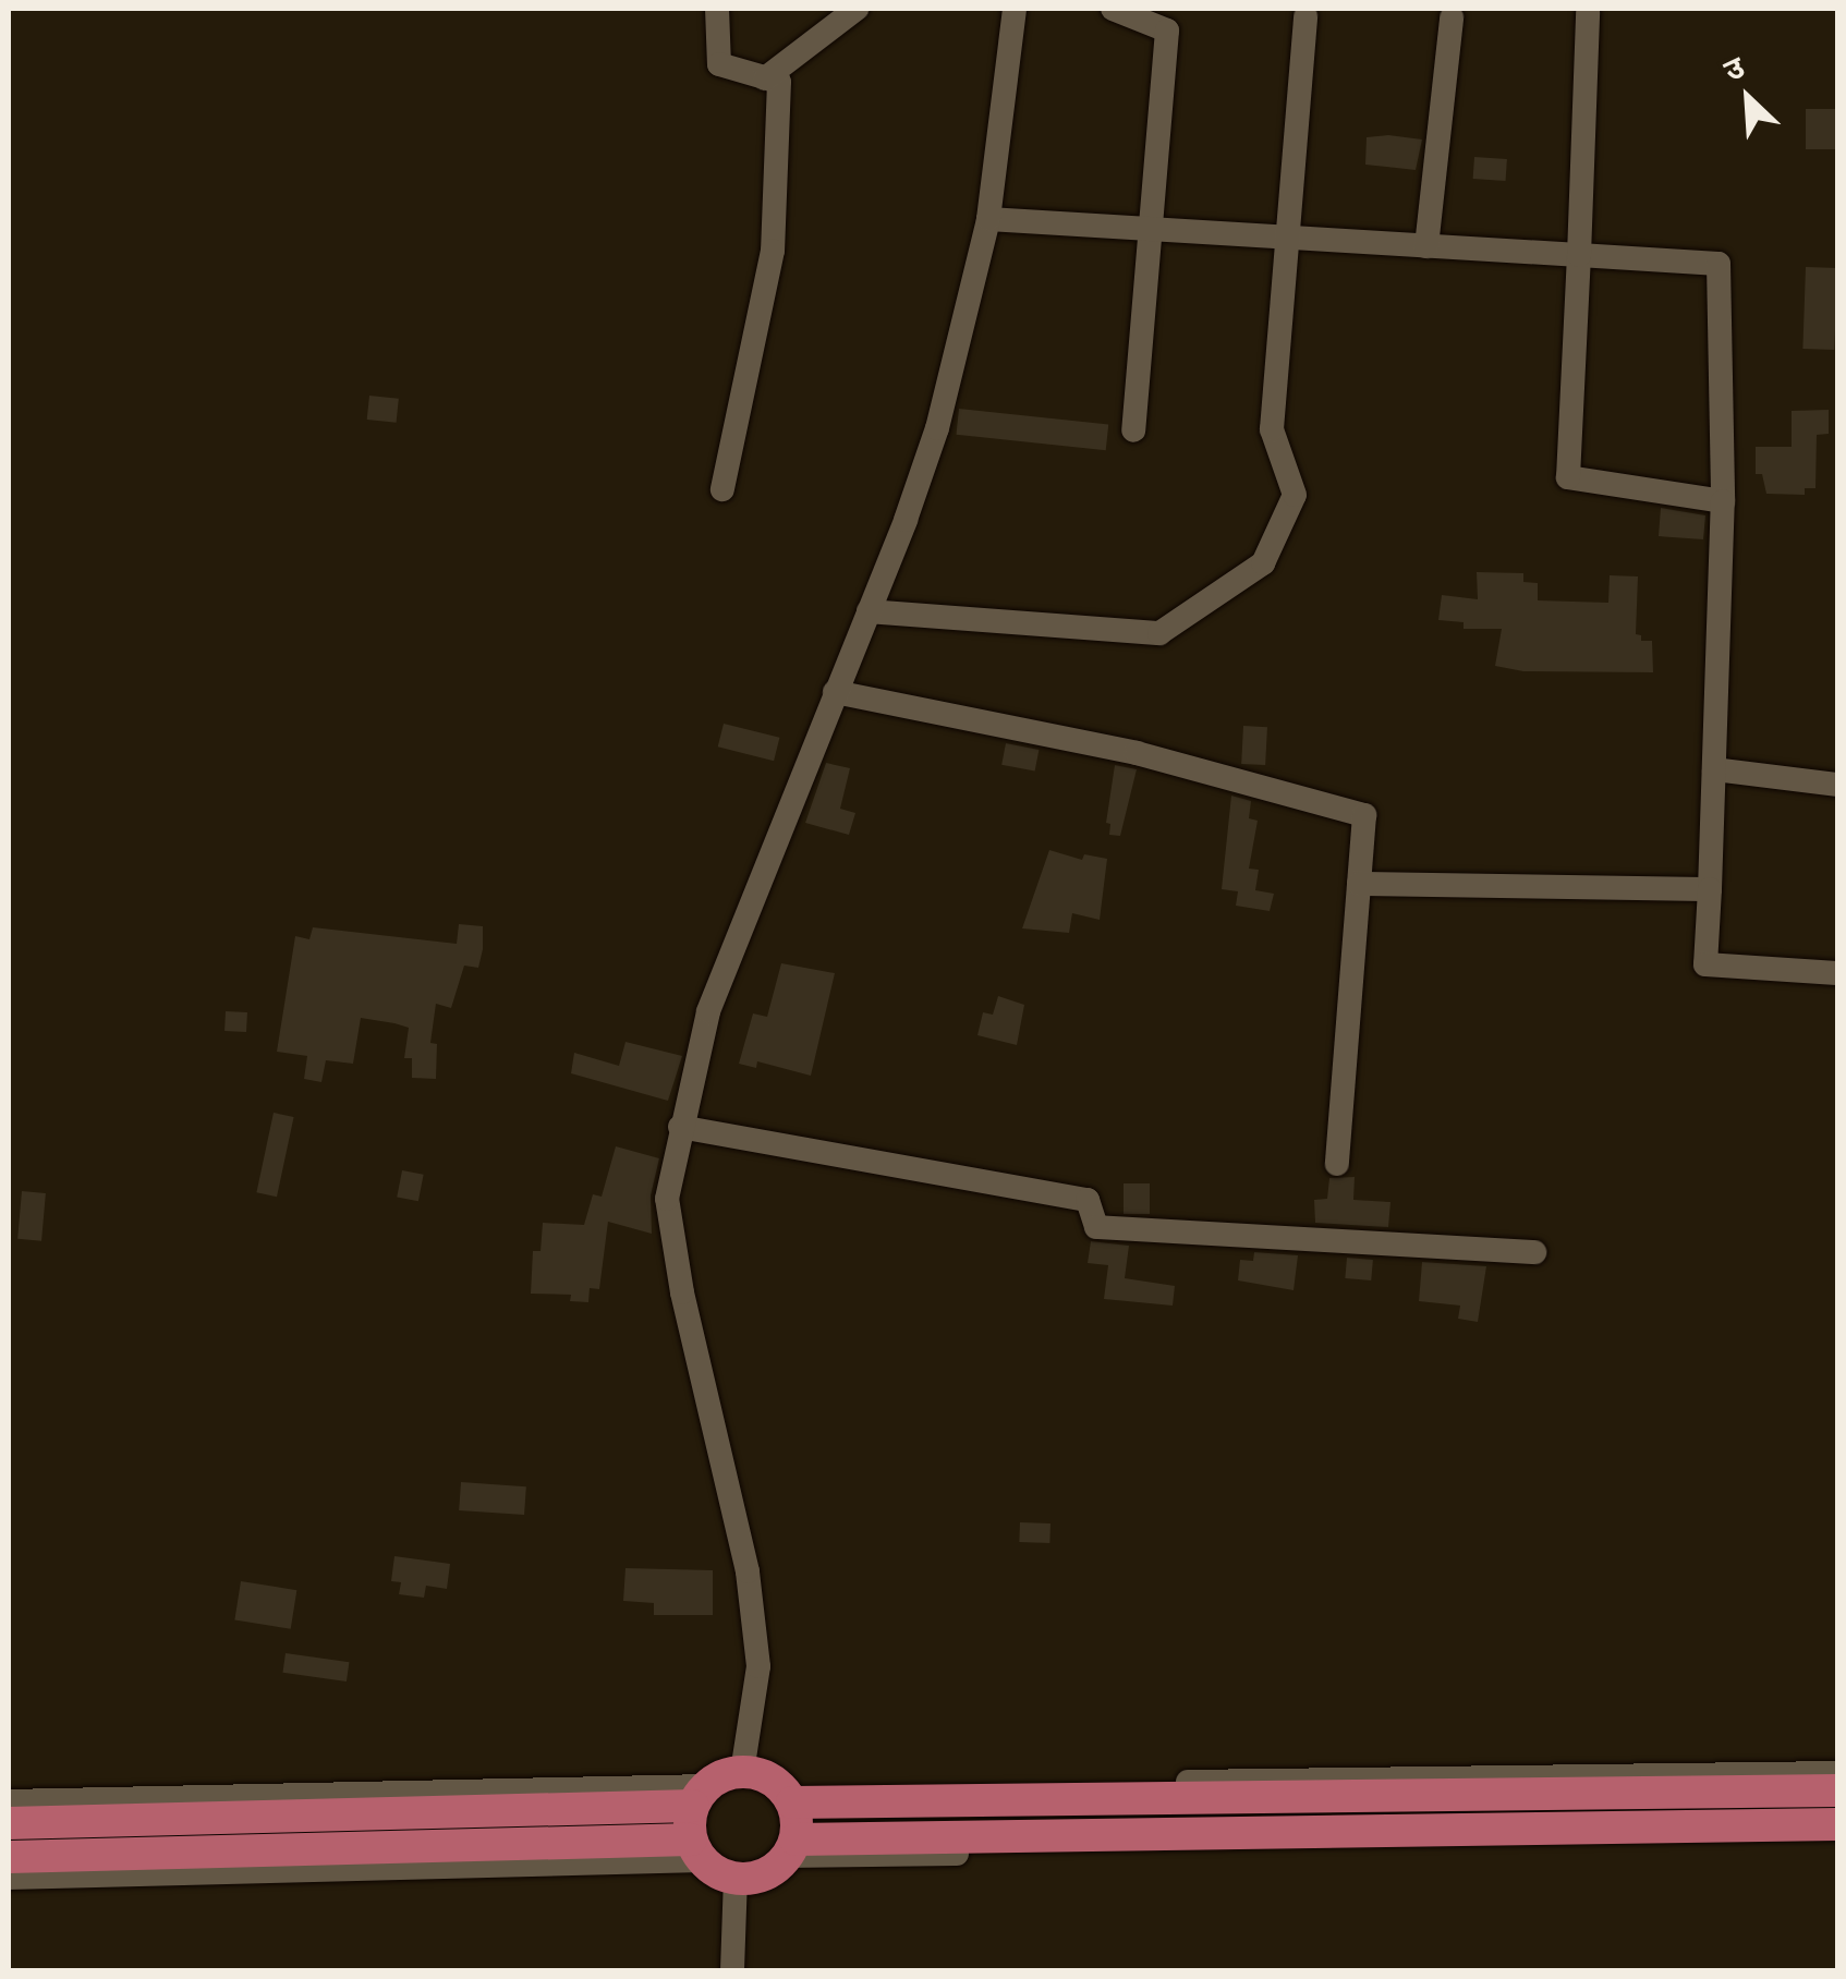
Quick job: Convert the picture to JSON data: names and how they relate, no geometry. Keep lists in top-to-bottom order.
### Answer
{
  "north": "top left"
}
